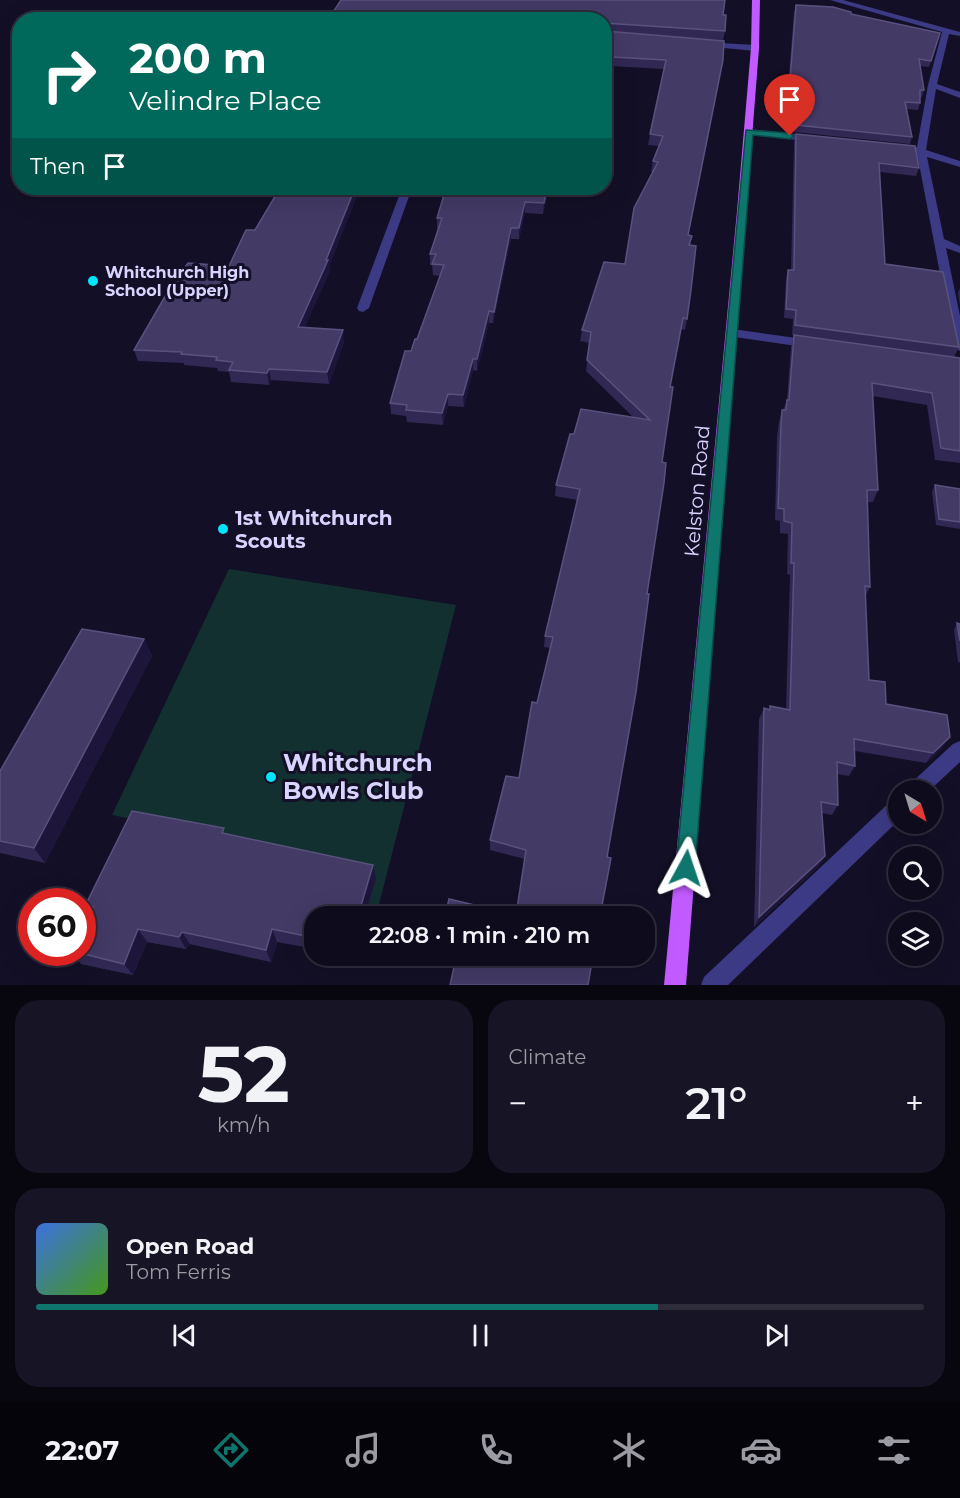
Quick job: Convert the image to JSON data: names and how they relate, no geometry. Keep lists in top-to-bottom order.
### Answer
{
  "streets": {
    "main road": ["Kelston Road"]
  },
  "places": ["Whitchurch High School (Upper)", "1st Whitchurch Scouts", "Whitchurch Bowls Club"],
  "north": "bottom right",
  "page": {
    "turn": ["200 m", "Velindre Place"],
    "then": "Then",
    "limit": "60",
    "trip": "22:08 · 1 min · 210 m",
    "tile": [
      ["52", "km/h"],
      "Climate"
    ],
    "heat": ["−", "21°", "+"],
    "song": ["Open Road", "Tom Ferris"],
    "tabs": "22:07"
  }
}
